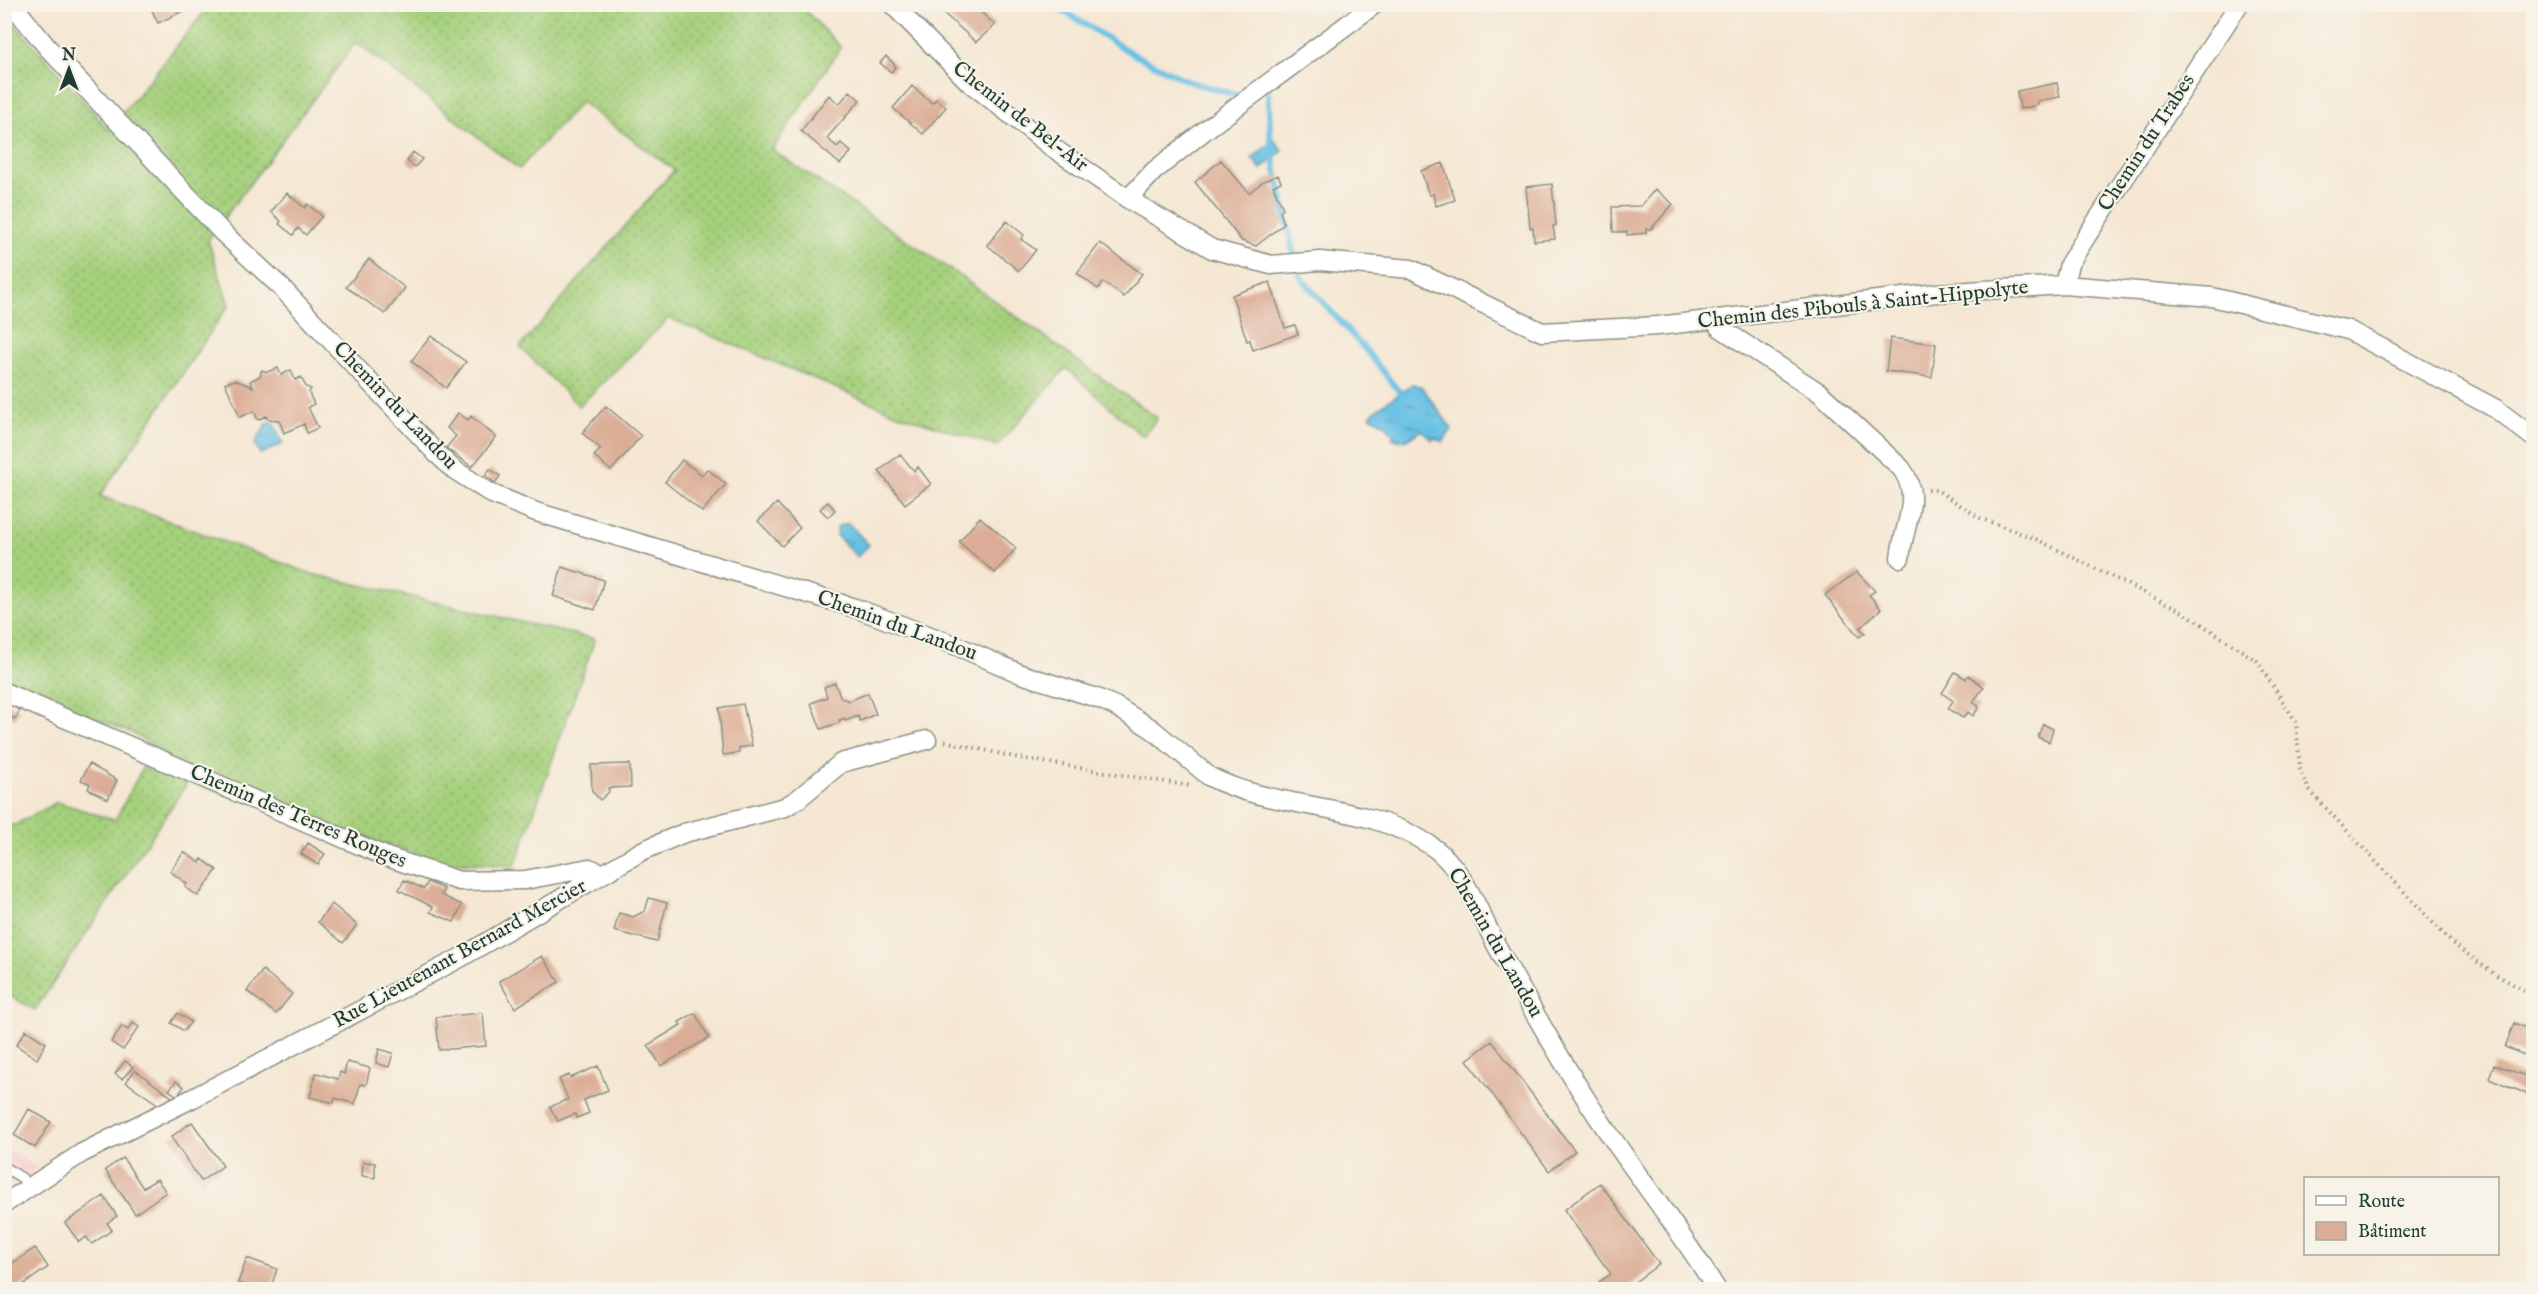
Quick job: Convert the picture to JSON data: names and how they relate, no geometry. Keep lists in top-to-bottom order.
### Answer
{
  "streets": {
    "street": [
      "Chemin de Bel-Air",
      "Chemin du Trabes",
      "Chemin des Pibouls à Saint-Hippolyte",
      "Chemin du Landou",
      "Chemin des Terres Rouges",
      "Rue Lieutenant Bernard Mercier"
    ]
  },
  "crossings": [
    ["Chemin de Bel-Air", "Chemin des Pibouls à Saint-Hippolyte"],
    ["Chemin du Trabes", "Chemin des Pibouls à Saint-Hippolyte"],
    ["Chemin des Terres Rouges", "Rue Lieutenant Bernard Mercier"]
  ],
  "legend": ["Route", "Bâtiment"],
  "north": "top"
}
